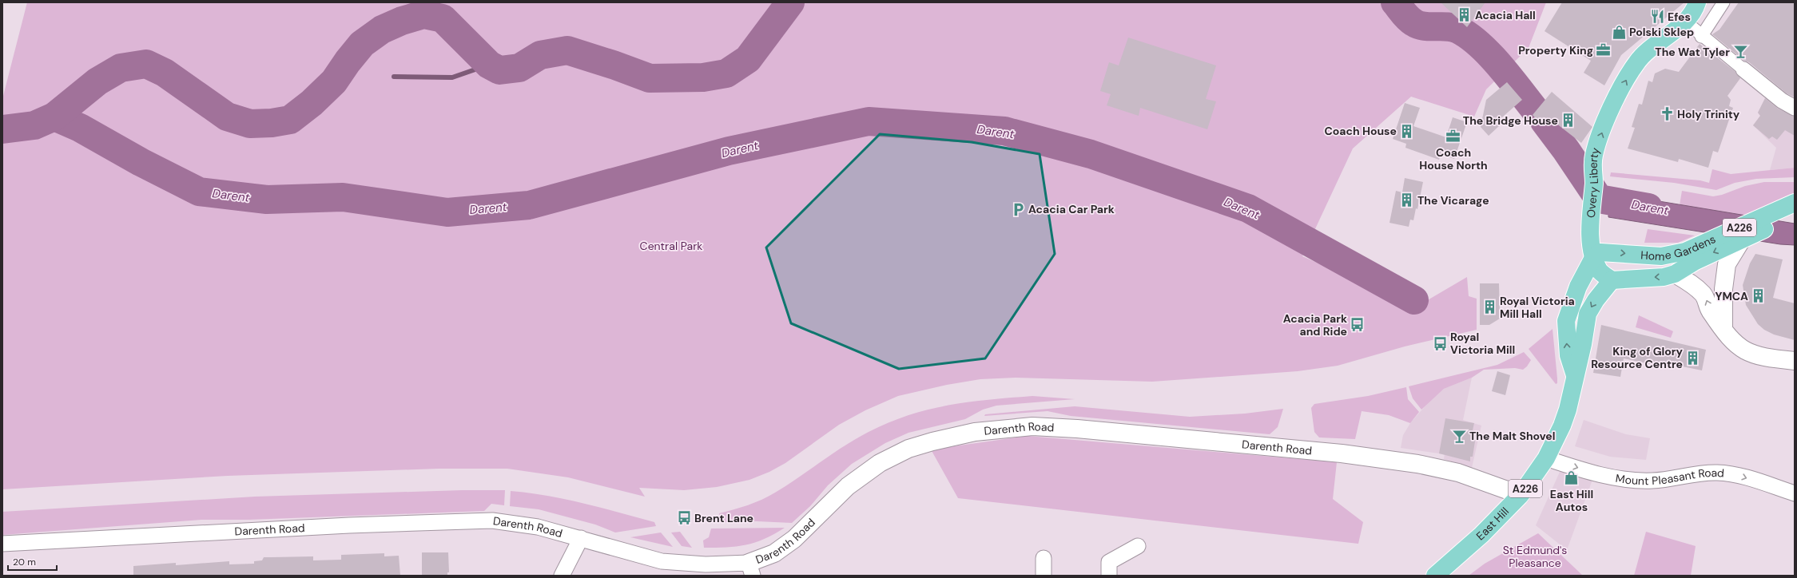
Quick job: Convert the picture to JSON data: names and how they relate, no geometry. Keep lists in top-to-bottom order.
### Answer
{
  "streets": {
    "main road": [
      "Overy Liberty",
      "A226",
      "Home Gardens",
      "East Hill"
    ],
    "street": ["Darenth Road", "Mount Pleasant Road"]
  },
  "crossings": [
    ["Overy Liberty", "Home Gardens"],
    ["Overy Liberty", "East Hill"],
    ["Home Gardens", "East Hill"],
    ["Darenth Road", "East Hill"],
    ["Mount Pleasant Road", "East Hill"]
  ],
  "one_way": ["Overy Liberty", "Mount Pleasant Road"],
  "water": ["Darent"],
  "parks": ["Central Park", "St Edmund's Pleasance"],
  "places": {
    "building": [
      "Acacia Hall",
      "The Bridge House",
      "Coach House",
      "The Vicarage",
      "YMCA",
      "Royal Victoria Mill Hall",
      "King of Glory Resource Centre"
    ],
    "restaurant": ["Efes"],
    "shop": ["Polski Sklep", "East Hill Autos"],
    "office": ["Property King", "Coach House North"],
    "bar": ["The Wat Tyler", "The Malt Shovel"],
    "church": ["Holy Trinity"],
    "parking": ["Acacia Car Park"],
    "bus stop": ["Acacia Park and Ride", "Royal Victoria Mill", "Brent Lane"]
  },
  "scale_bar": "20 m"
}
